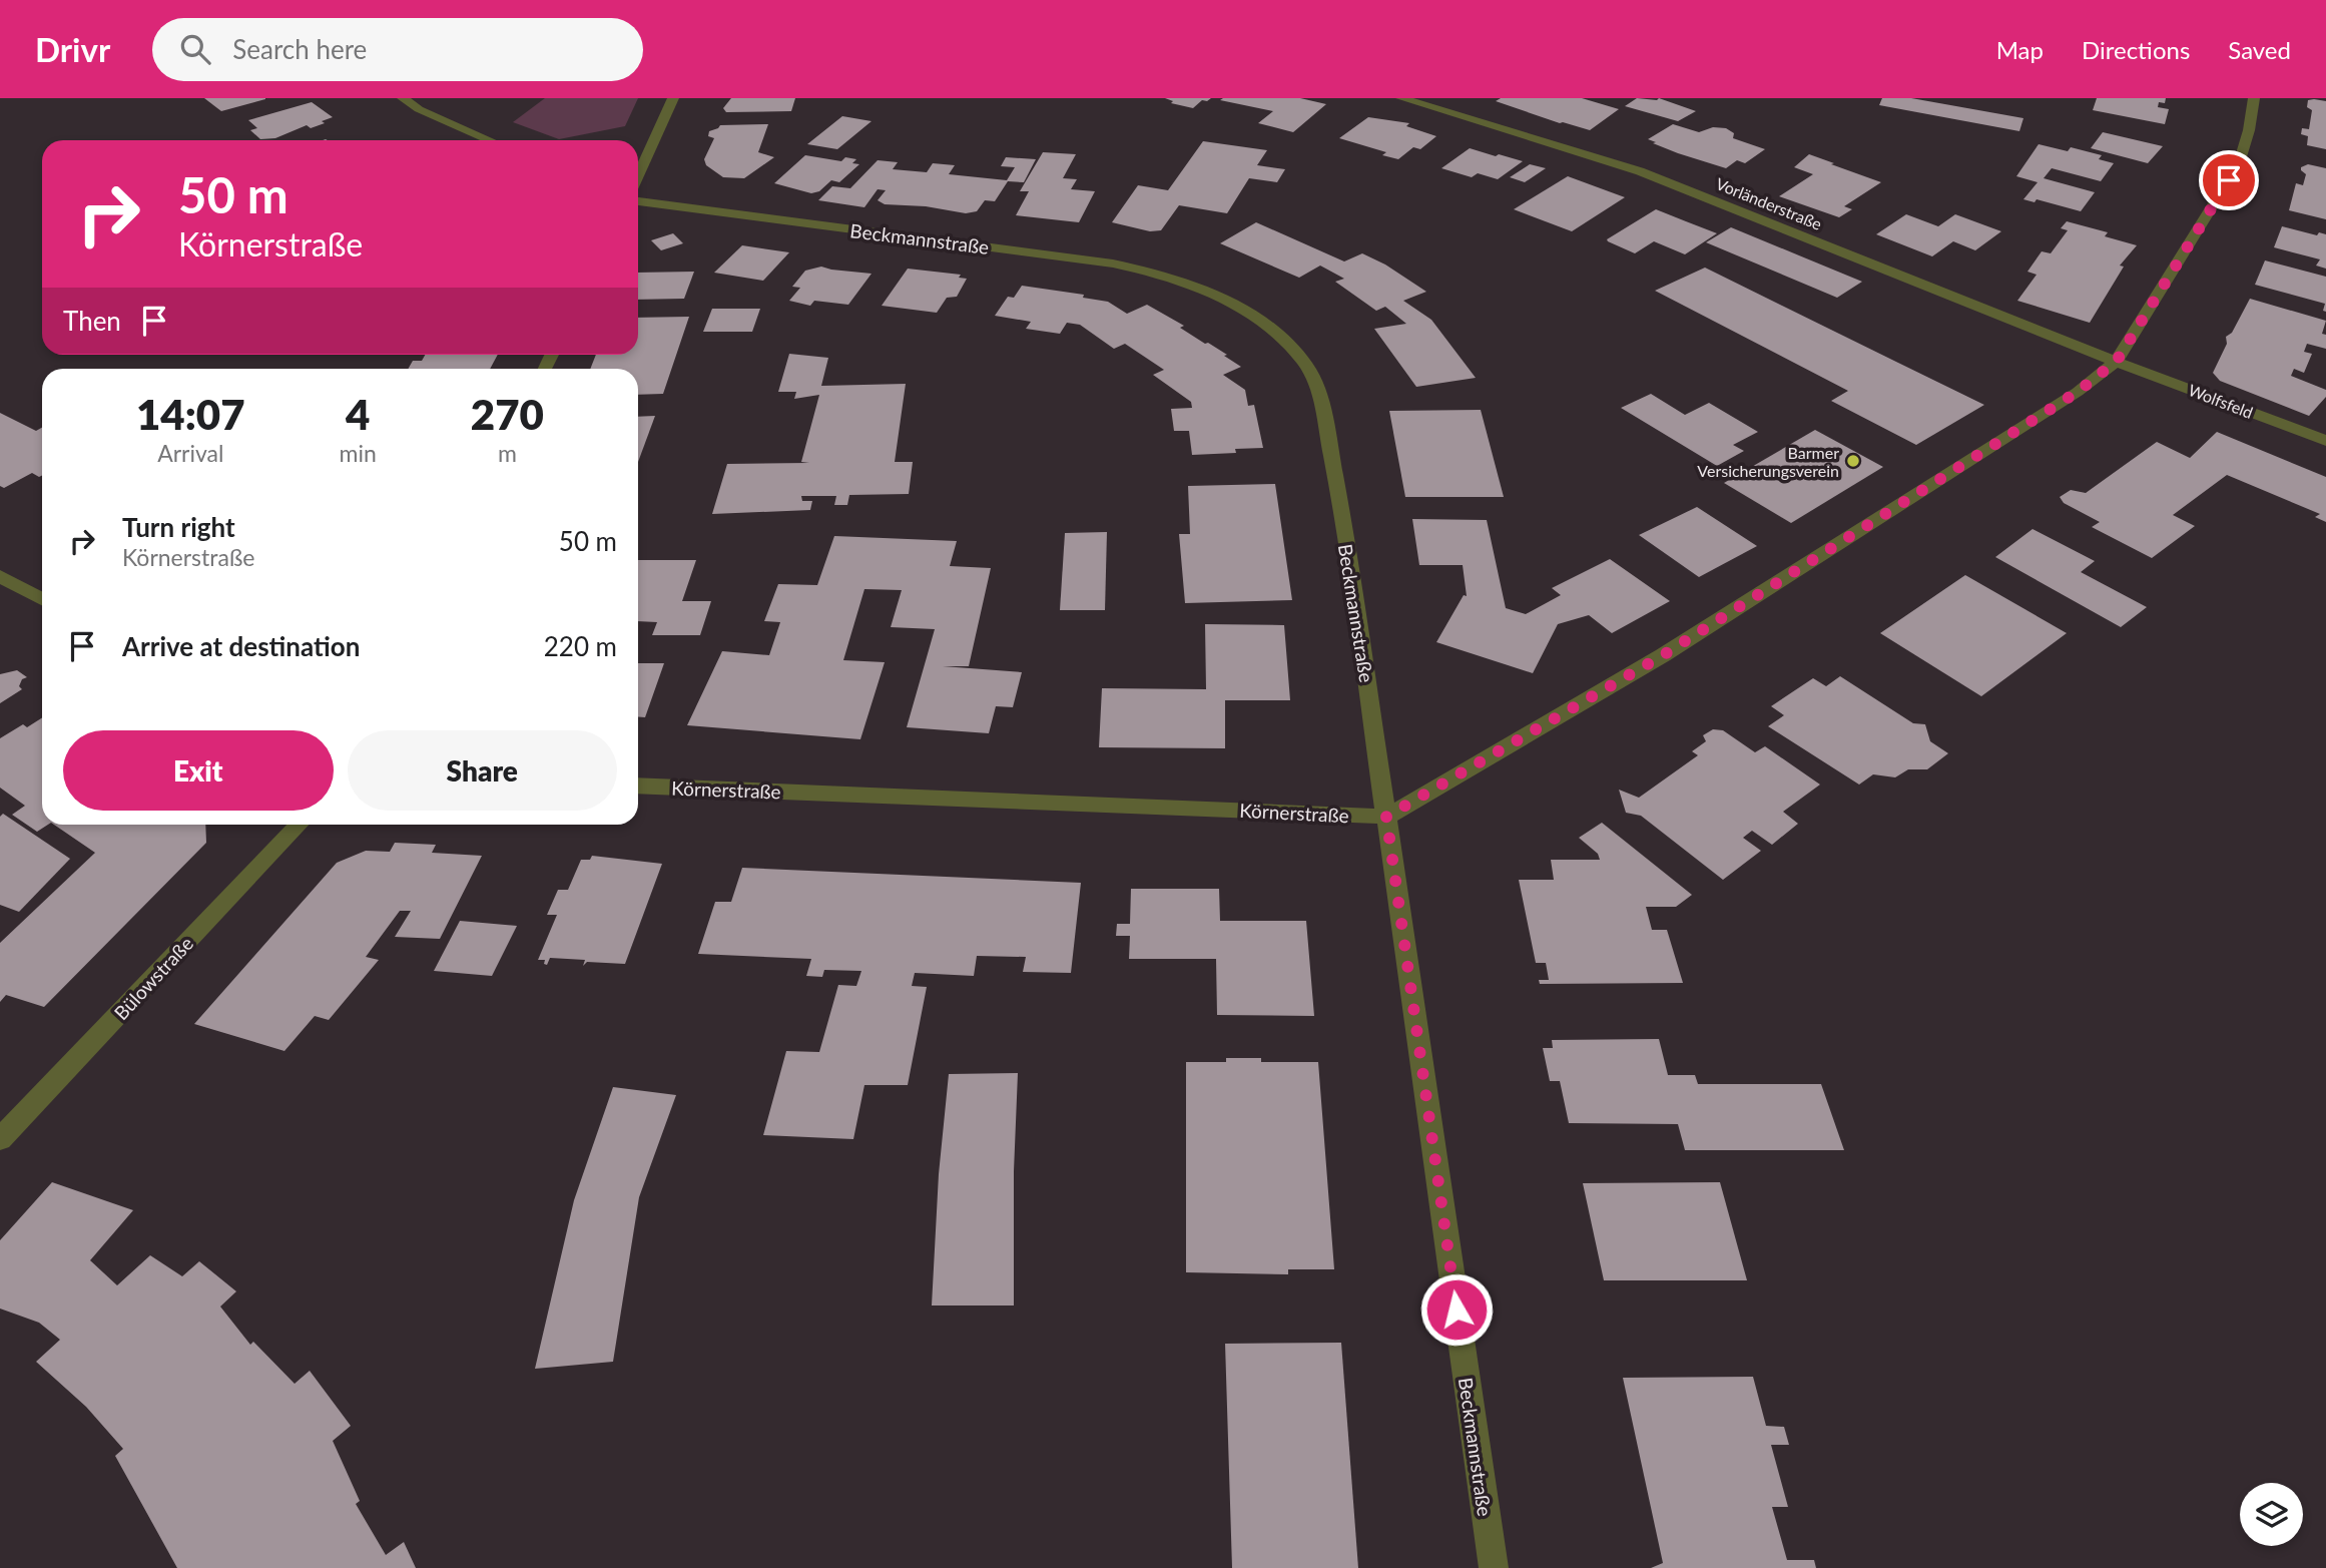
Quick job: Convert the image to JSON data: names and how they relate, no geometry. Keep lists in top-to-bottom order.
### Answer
{
  "streets": {
    "street": [
      "Vorländerstraße",
      "Beckmannstraße",
      "Wolfsfeld",
      "Körnerstraße",
      "Bülowstraße"
    ]
  },
  "crossings": [
    ["Vorländerstraße", "Wolfsfeld"],
    ["Beckmannstraße", "Körnerstraße"]
  ],
  "places": ["Barmer Versicherungsverein"],
  "page": {
    "header": "Drivr",
    "search": "Search here",
    "nav": ["Map", "Directions", "Saved"],
    "turn": ["50 m", "Körnerstraße"],
    "then": "Then",
    "eta": [
      "14:07",
      "Arrival",
      "4",
      "min",
      "270",
      "m"
    ],
    "list": [
      {
        "name": "Turn right",
        "note": "Körnerstraße",
        "value": "50 m"
      },
      {
        "name": "Arrive at destination",
        "value": "220 m"
      }
    ],
    "buttons": ["Exit", "Share"]
  }
}
